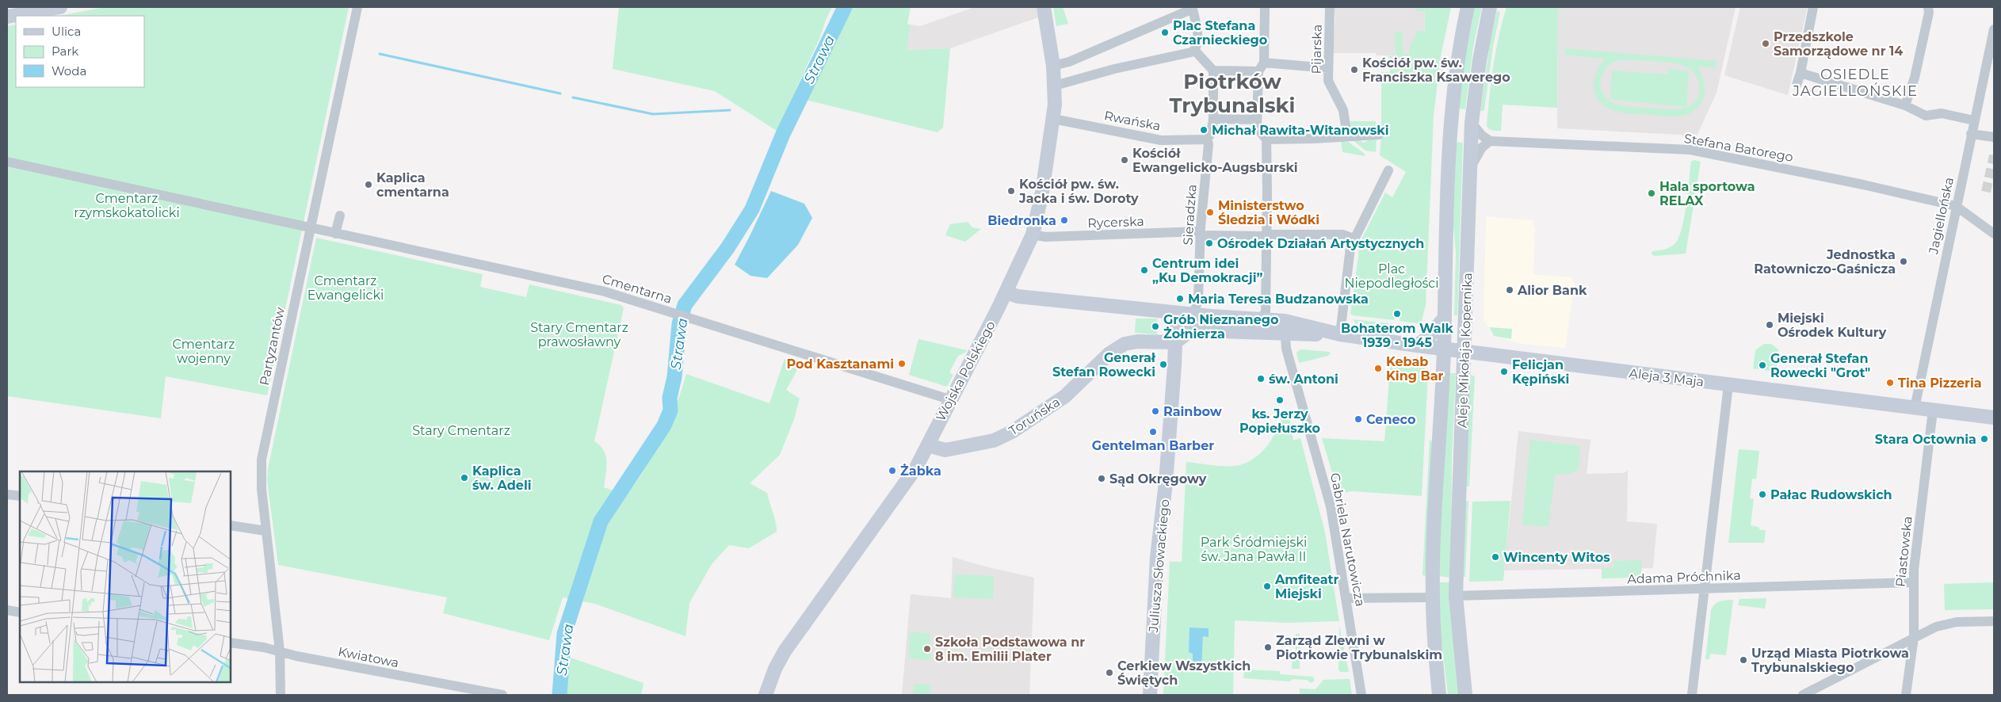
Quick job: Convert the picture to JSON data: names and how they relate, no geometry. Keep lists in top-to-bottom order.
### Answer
{
  "streets": {
    "street": [
      "Pijarska",
      "Rwańska",
      "Stefana Batorego",
      "Sieradzka",
      "Jagiellońska",
      "Rycerska",
      "Cmentarna",
      "Partyzantów",
      "Aleje Mikołaja Kopernika",
      "Wojska Polskiego",
      "Aleja 3 Maja",
      "Toruńska",
      "Gabriela Narutowicza",
      "Piastowska",
      "Juliusza Słowackiego",
      "Adama Próchnika",
      "Kwiatowa"
    ]
  },
  "crossings": [
    ["Rwańska", "Sieradzka"],
    ["Rwańska", "Wojska Polskiego"],
    ["Stefana Batorego", "Jagiellońska"],
    ["Sieradzka", "Rycerska"],
    ["Sieradzka", "Juliusza Słowackiego"],
    ["Jagiellońska", "Aleja 3 Maja"],
    ["Rycerska", "Wojska Polskiego"],
    ["Cmentarna", "Partyzantów"],
    ["Cmentarna", "Wojska Polskiego"],
    ["Partyzantów", "Kwiatowa"],
    ["Aleje Mikołaja Kopernika", "Aleja 3 Maja"],
    ["Aleje Mikołaja Kopernika", "Adama Próchnika"],
    ["Wojska Polskiego", "Toruńska"],
    ["Aleja 3 Maja", "Gabriela Narutowicza"],
    ["Aleja 3 Maja", "Piastowska"],
    ["Toruńska", "Juliusza Słowackiego"],
    ["Piastowska", "Adama Próchnika"]
  ],
  "districts": ["OSIEDLE JAGIELLOŃSKIE", "Piotrków Trybunalski"],
  "water": ["Strawa"],
  "parks": [
    "Cmentarz rzymskokatolicki",
    "Plac Niepodległości",
    "Cmentarz Ewangelicki",
    "Stary Cmentarz prawosławny",
    "Cmentarz wojenny",
    "Stary Cmentarz",
    "Park Śródmiejski św. Jana Pawła II"
  ],
  "places": [
    "Plac Stefana Czarnieckiego",
    "Przedszkole Samorządowe nr 14",
    "Kościół pw. św. Franciszka Ksawerego",
    "Michał Rawita-Witanowski",
    "Kościół Ewangelicko-Augsburski",
    "Kaplica cmentarna",
    "Kościół pw. św. Jacka i św. Doroty",
    "Hala sportowa RELAX",
    "Ministerstwo Śledzia i Wódki",
    "Biedronka",
    "Ośrodek Działań Artystycznych",
    "Jednostka Ratowniczo-Gaśnicza",
    "Centrum idei „Ku Demokracji”",
    "Alior Bank",
    "Maria Teresa Budzanowska",
    "Bohaterom Walk 1939 - 1945",
    "Miejski Ośrodek Kultury",
    "Grób Nieznanego Żołnierza",
    "Pod Kasztanami",
    "Generał Stefan Rowecki",
    "Generał Stefan Rowecki \"Grot\"",
    "Kebab King Bar",
    "Felicjan Kępiński",
    "św. Antoni",
    "Tina Pizzeria",
    "ks. Jerzy Popiełuszko",
    "Rainbow",
    "Ceneco",
    "Gentelman Barber",
    "Stara Octownia",
    "Żabka",
    "Kaplica św. Adeli",
    "Sąd Okręgowy",
    "Pałac Rudowskich",
    "Wincenty Witos",
    "Amfiteatr Miejski",
    "Zarząd Zlewni w Piotrkowie Trybunalskim",
    "Szkoła Podstawowa nr 8 im. Emilii Plater",
    "Urząd Miasta Piotrkowa Trybunalskiego",
    "Cerkiew Wszystkich Świętych"
  ],
  "legend": ["Ulica", "Park", "Woda"]
}
